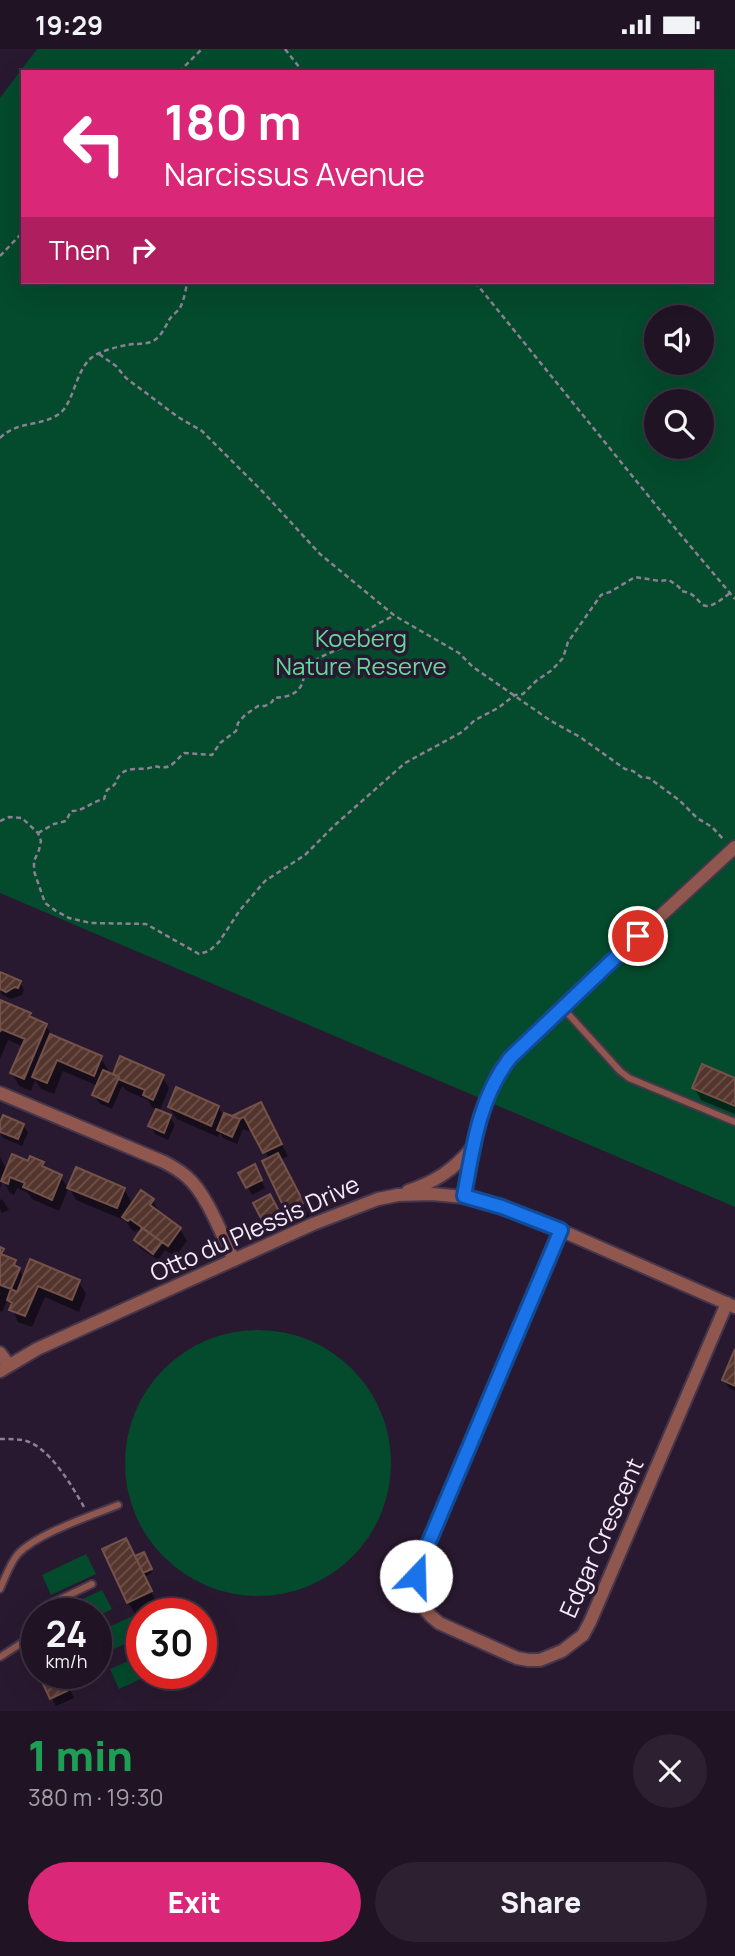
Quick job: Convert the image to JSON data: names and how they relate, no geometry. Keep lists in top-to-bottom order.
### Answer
{
  "streets": {
    "street": ["Otto du Plessis Drive", "Edgar Crescent"]
  },
  "crossings": [
    ["Otto du Plessis Drive", "Edgar Crescent"]
  ],
  "parks": ["Koeberg Nature Reserve"],
  "page": {
    "status": "19:29",
    "turn": ["180 m", "Narcissus Avenue"],
    "then": "Then",
    "speed": "24 km/h",
    "limit": "30",
    "heading": ["1 min", "380 m · 19:30"],
    "buttons": ["Exit", "Share"]
  }
}
